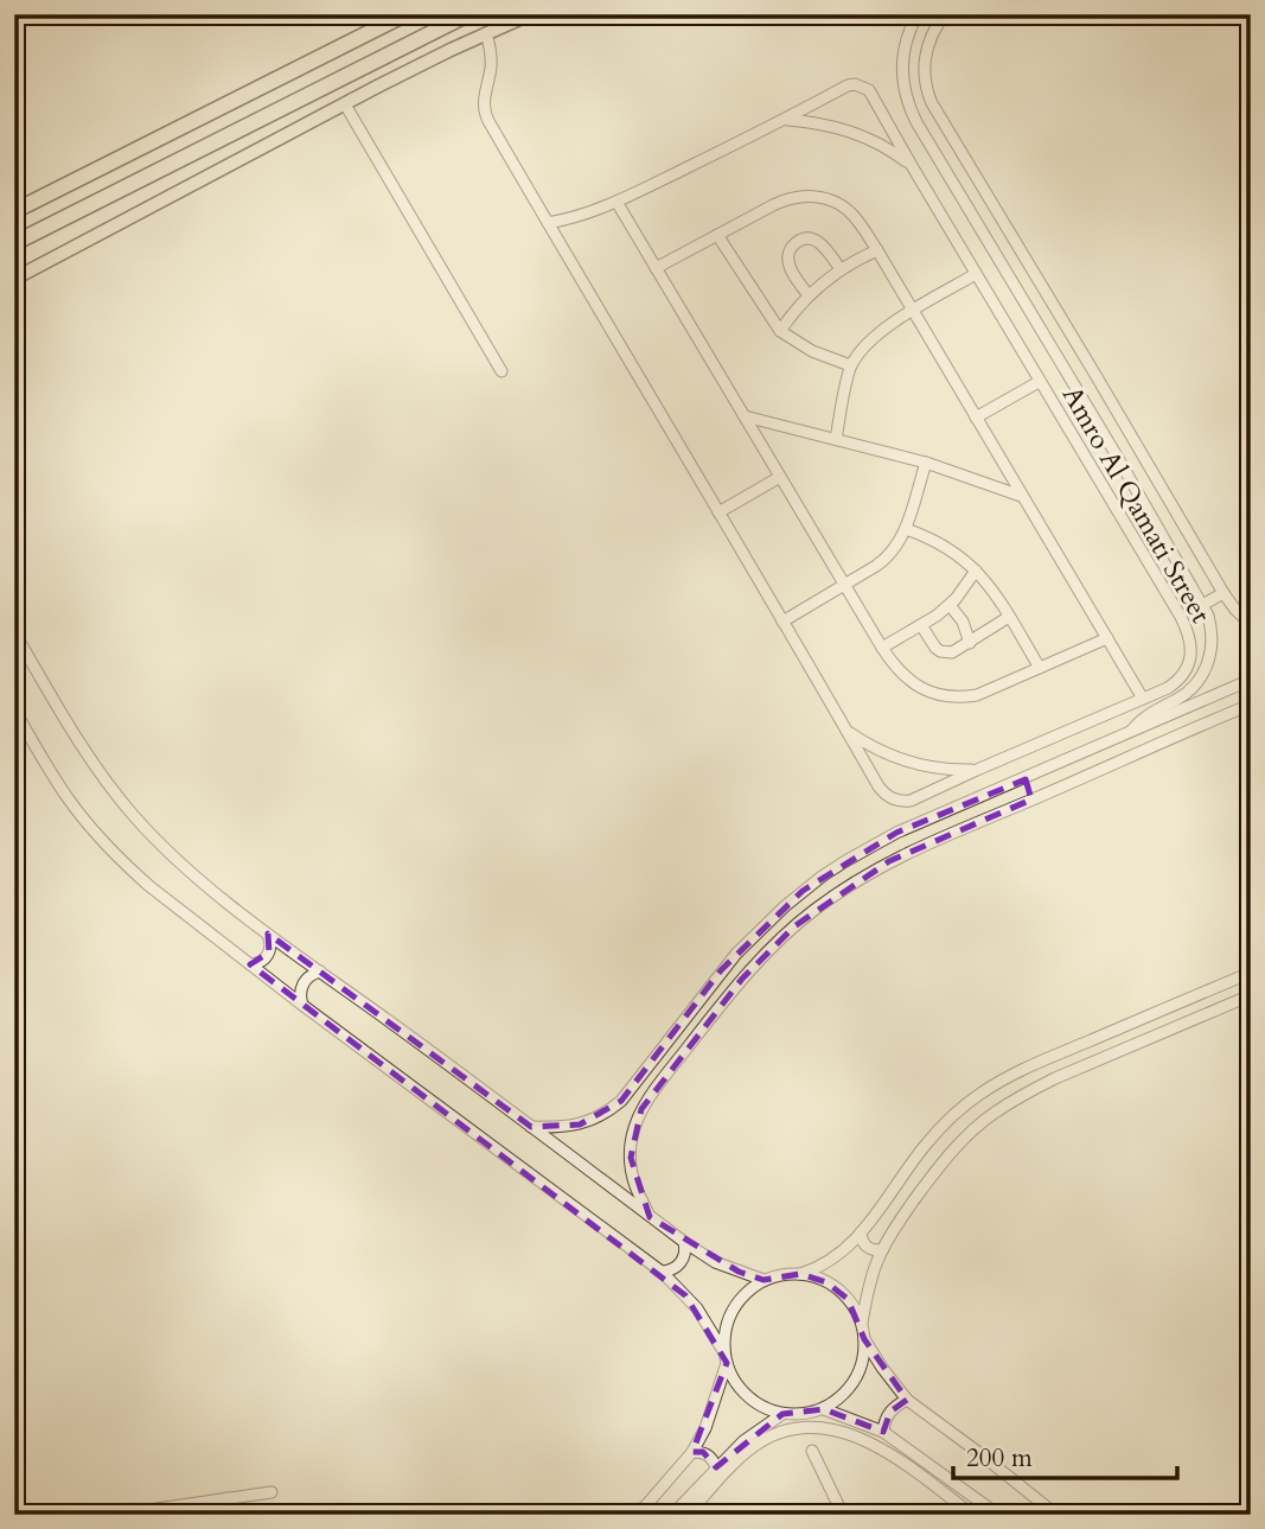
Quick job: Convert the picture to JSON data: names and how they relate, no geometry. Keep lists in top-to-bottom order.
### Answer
{
  "streets": {
    "street": ["Amro Al Qamati Street"]
  },
  "scale_bar": "200 m"
}
